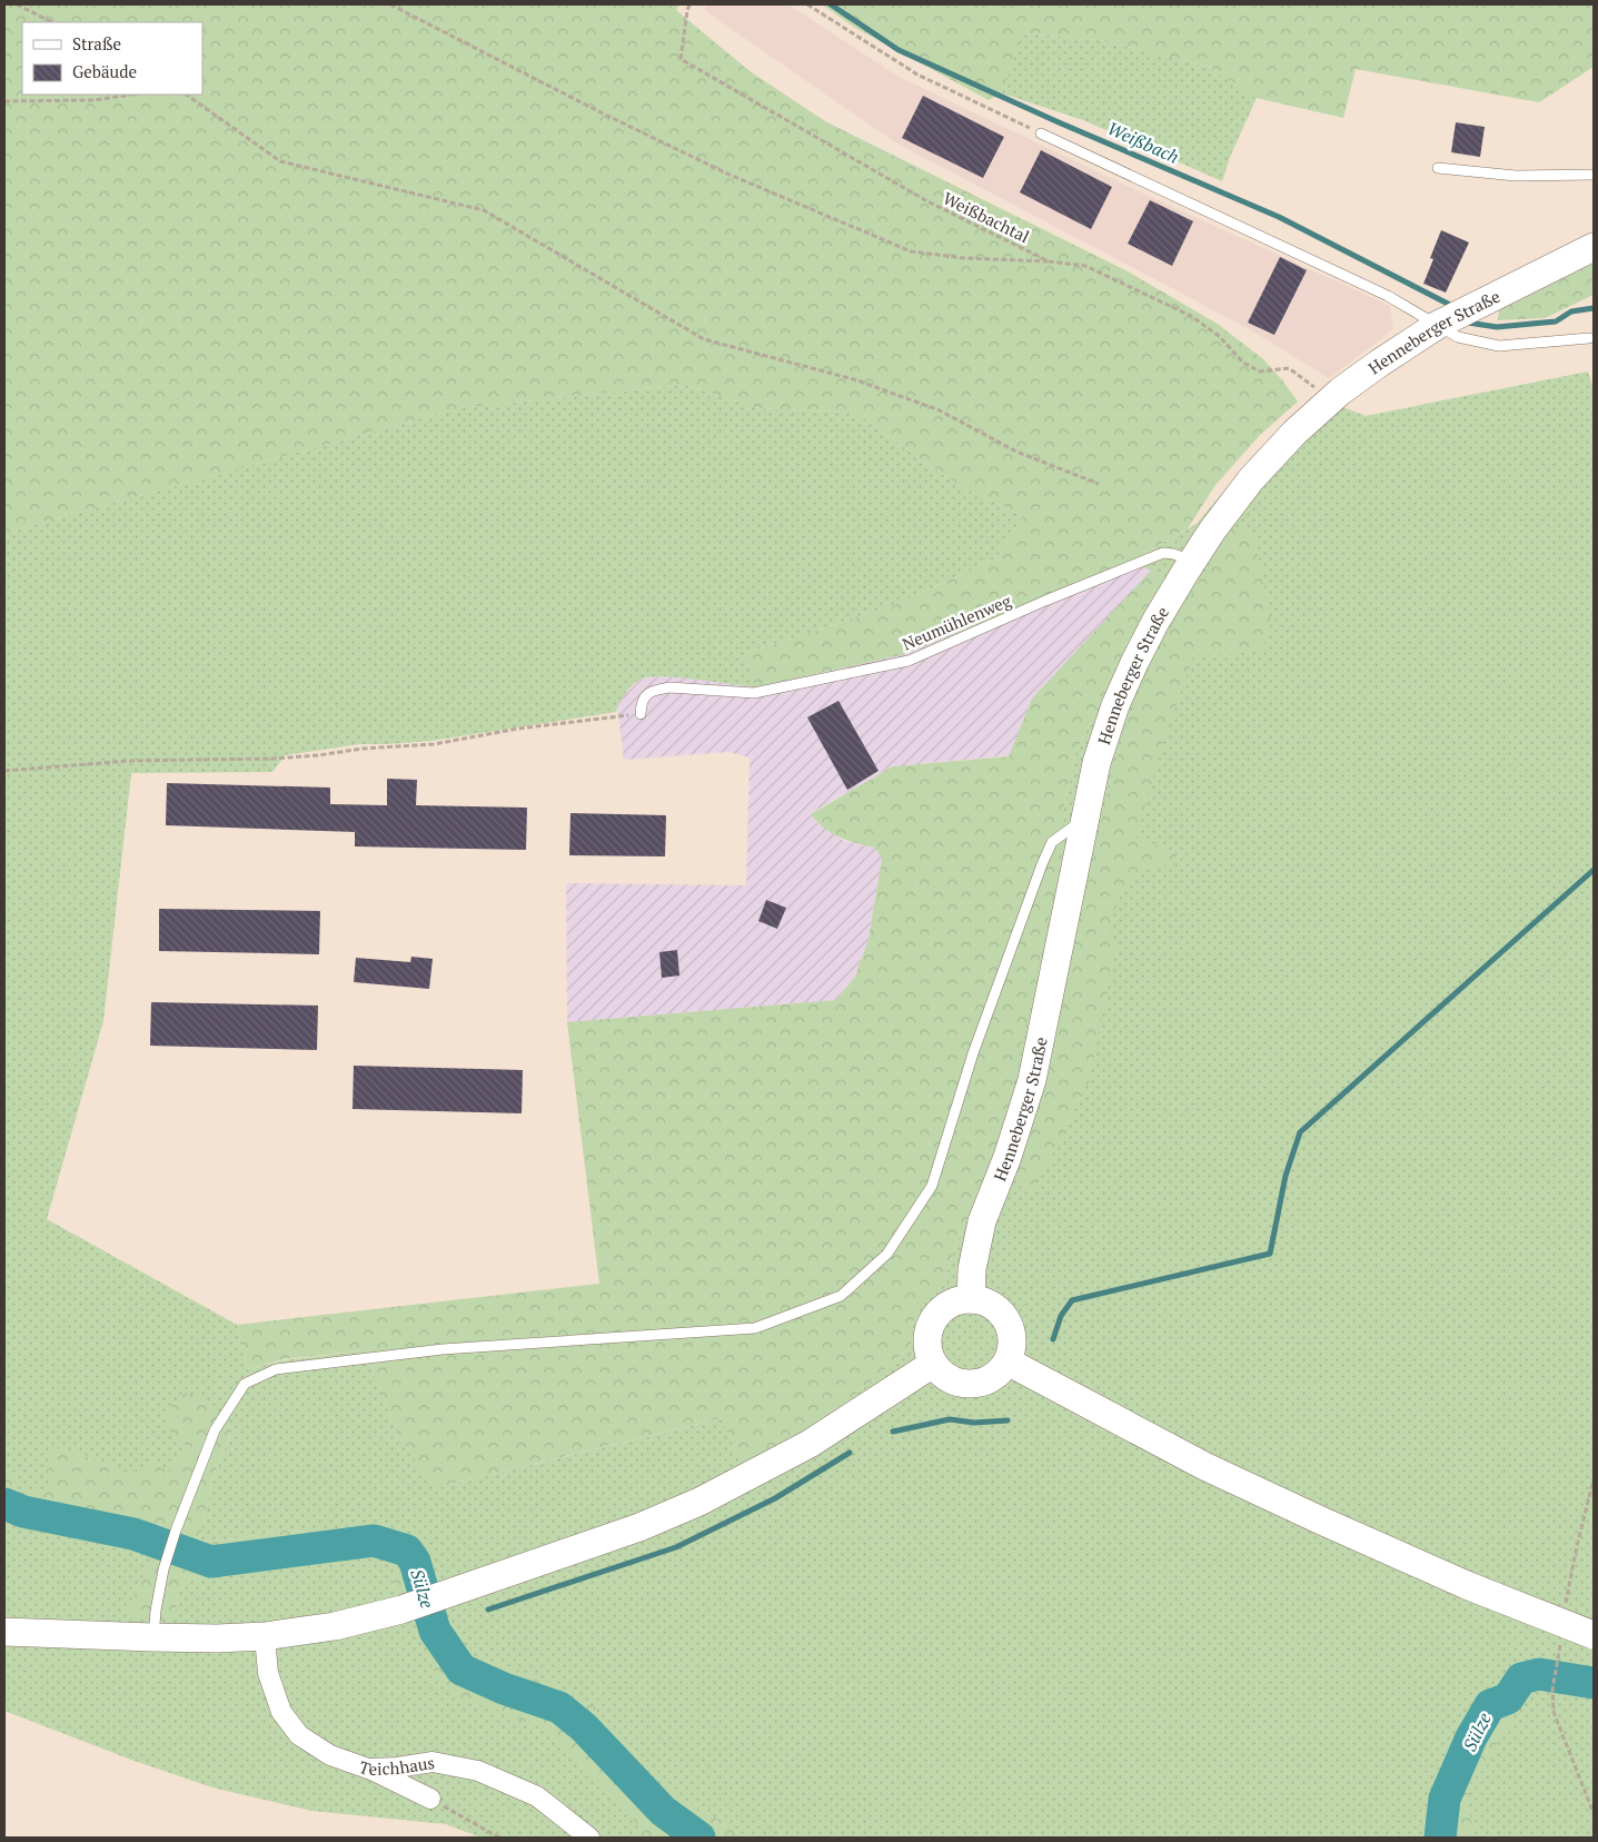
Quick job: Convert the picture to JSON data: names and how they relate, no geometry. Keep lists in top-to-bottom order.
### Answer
{
  "streets": {
    "main road": ["Henneberger Straße"],
    "street": ["Teichhaus"],
    "lane": ["Neumühlenweg"],
    "path": ["Weißbachtal"]
  },
  "crossings": [
    ["Weißbachtal", "Henneberger Straße"],
    ["Henneberger Straße", "Neumühlenweg"]
  ],
  "water": ["Weißbach", "Sülze"],
  "legend": ["Straße", "Gebäude"]
}
